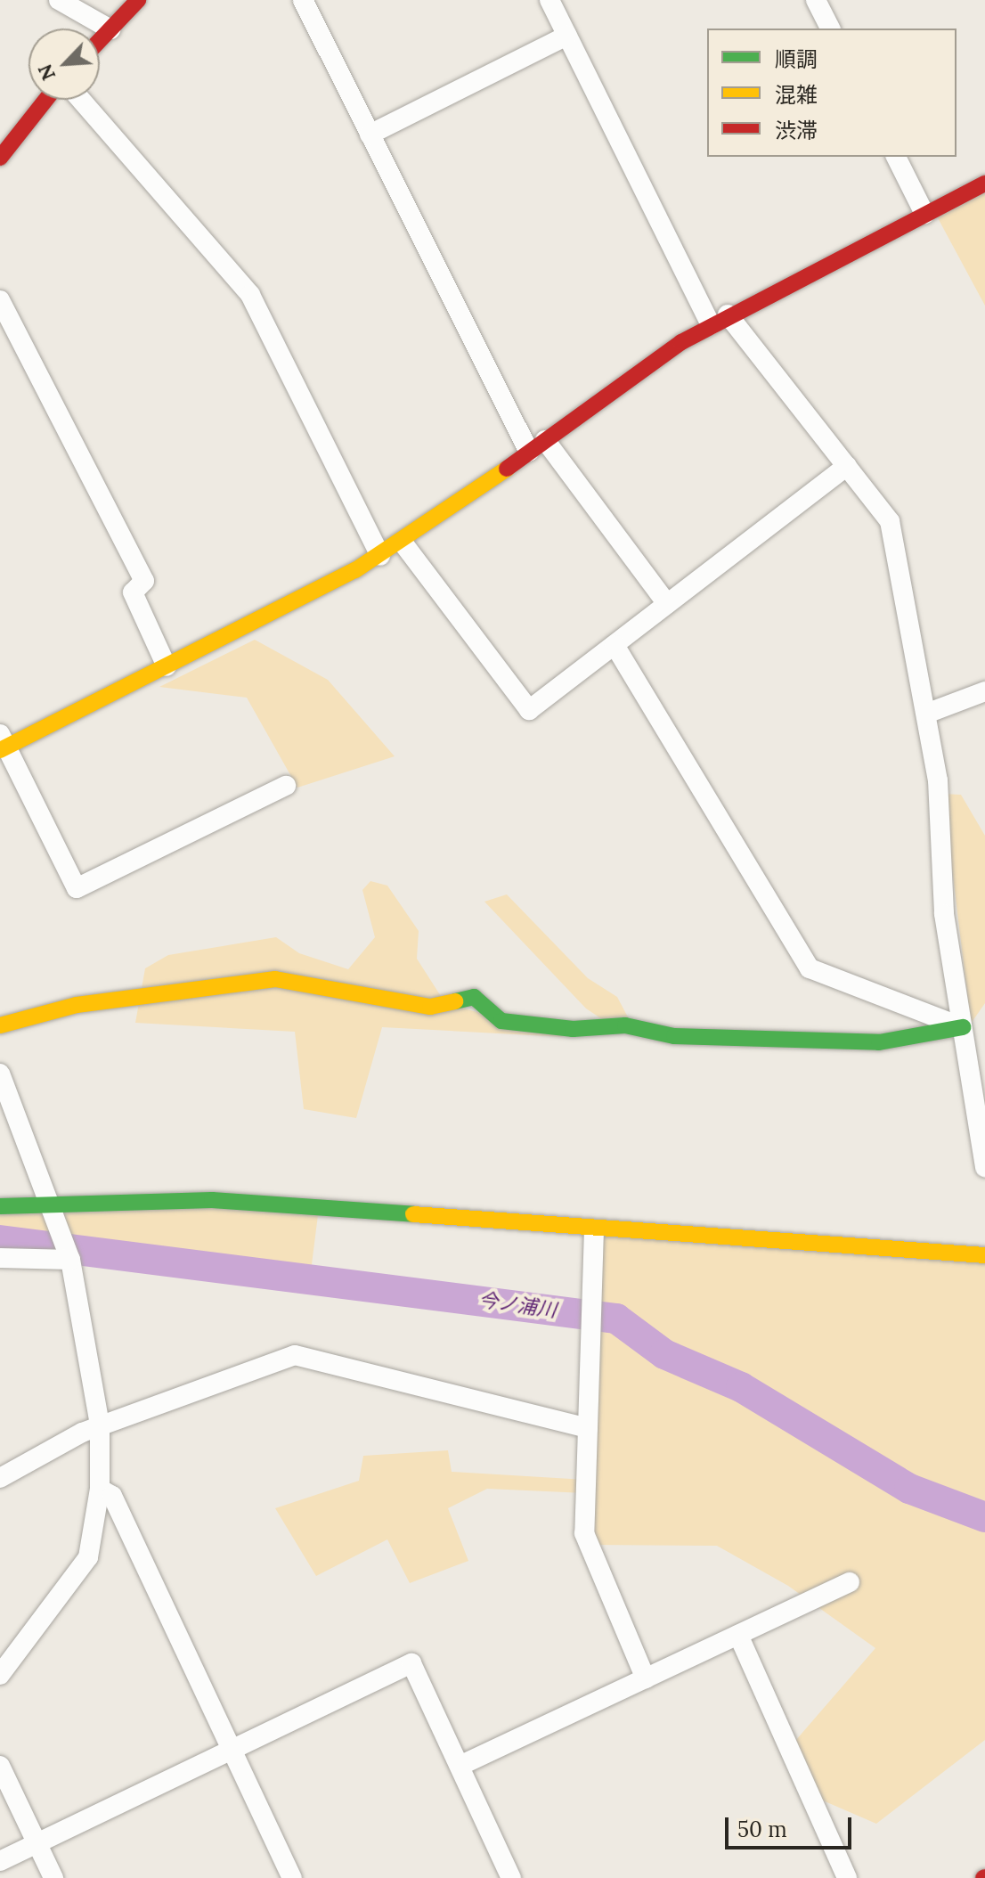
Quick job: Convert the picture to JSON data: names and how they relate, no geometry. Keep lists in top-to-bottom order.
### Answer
{
  "water": ["今ノ浦川"],
  "legend": ["順調", "混雑", "渋滞"],
  "scale_bar": "50 m",
  "north": "bottom left"
}
